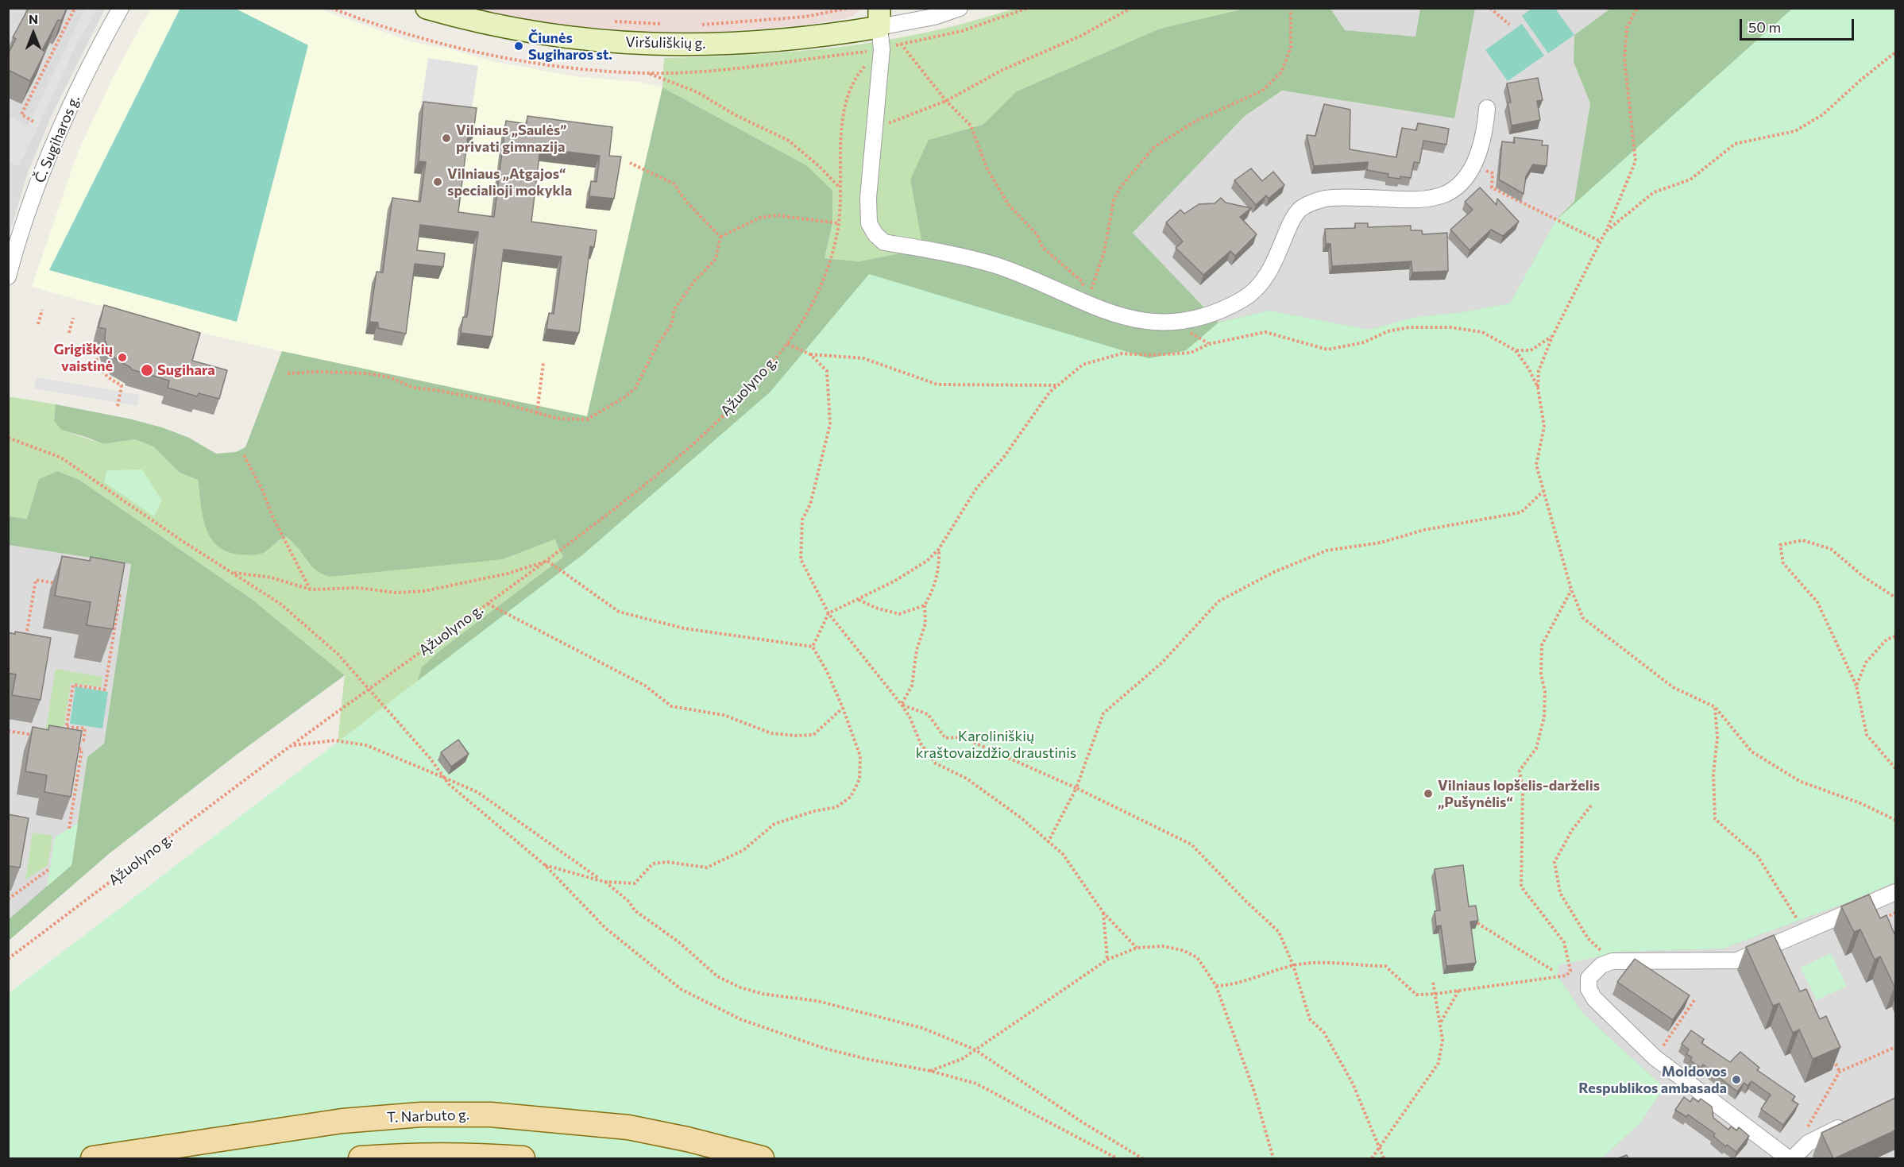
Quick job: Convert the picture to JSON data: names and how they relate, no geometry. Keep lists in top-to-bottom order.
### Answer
{
  "streets": {
    "main road": ["Viršuliškių g.", "T. Narbuto g."],
    "street": ["Č. Sugiharos g."],
    "path": ["Ąžuolyno g."]
  },
  "parks": ["Karoliniškių kraštovaizdžio draustinis"],
  "places": [
    "Čiunės Sugiharos st.",
    "Vilniaus „Saulės” privati gimnazija",
    "Vilniaus „Atgajos“ specialioji mokykla",
    "Grigiškių vaistinė",
    "Sugihara",
    "Vilniaus lopšelis-darželis „Pušynėlis“",
    "Moldovos Respublikos ambasada"
  ],
  "scale_bar": "50 m",
  "north": "top"
}
